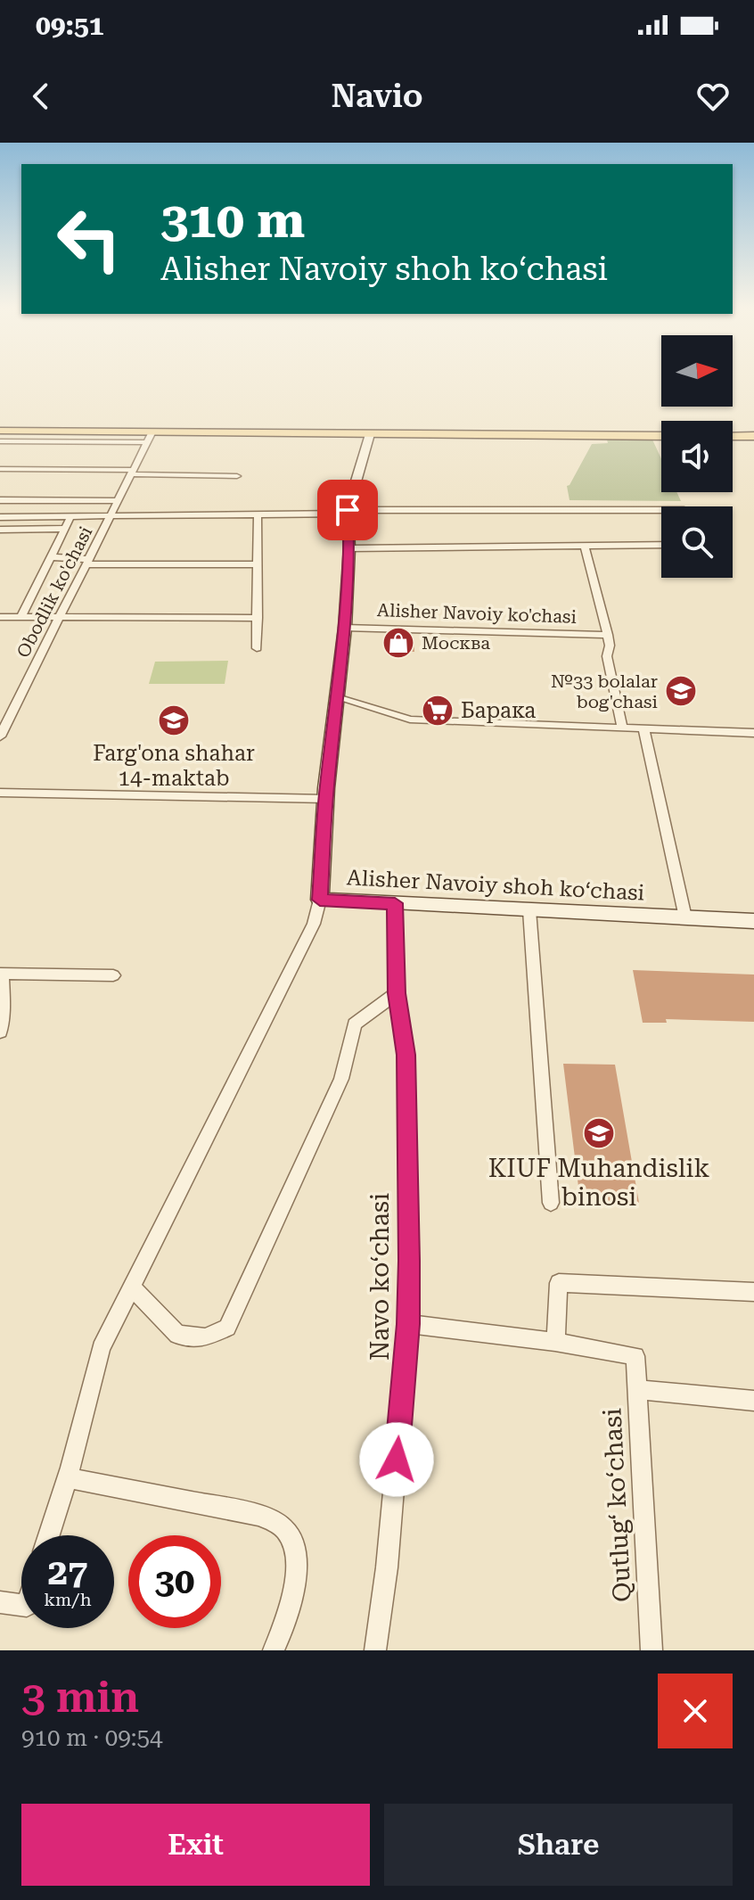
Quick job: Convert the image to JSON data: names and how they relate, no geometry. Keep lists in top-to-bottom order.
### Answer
{
  "streets": {
    "street": [
      "Obodlik ko'chasi",
      "Alisher Navoiy ko'chasi",
      "Alisher Navoiy shoh koʻchasi",
      "Navo koʻchasi",
      "Qutlugʻ koʻchasi"
    ]
  },
  "crossings": [
    ["Alisher Navoiy ko'chasi", "Alisher Navoiy shoh koʻchasi"],
    ["Alisher Navoiy shoh koʻchasi", "Navo koʻchasi"]
  ],
  "places": {
    "shop": ["Москва"],
    "school or university": ["№33 bolalar bog'chasi", "Farg'ona shahar 14-maktab", "KIUF Muhandislik binosi"],
    "supermarket": ["Барака"]
  },
  "north": "right",
  "page": {
    "status": "09:51",
    "header": "Navio",
    "turn": ["310 m", "Alisher Navoiy shoh koʻchasi"],
    "speed": "27 km/h",
    "limit": "30",
    "heading": ["3 min", "910 m · 09:54"],
    "buttons": ["Exit", "Share"]
  }
}
